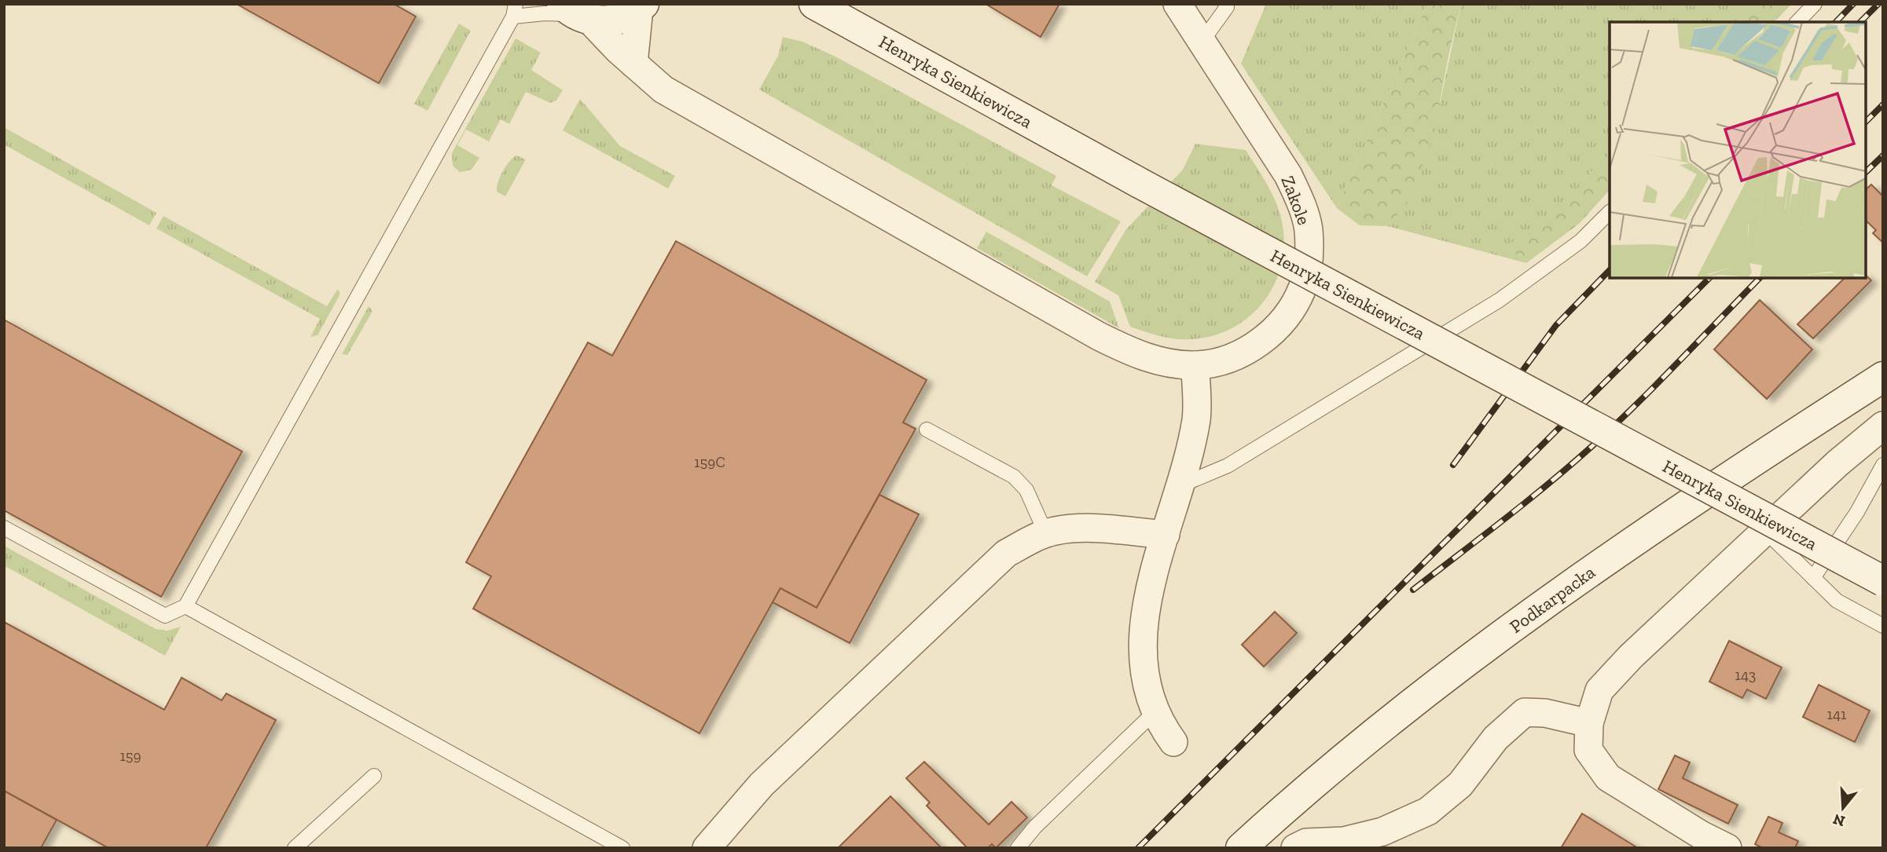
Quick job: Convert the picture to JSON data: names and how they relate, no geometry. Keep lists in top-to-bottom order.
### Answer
{
  "streets": {
    "main road": ["Henryka Sienkiewicza", "Podkarpacka"],
    "street": ["Zakole"]
  },
  "house_numbers": [
    "159C",
    "143",
    "141",
    "159"
  ],
  "north": "bottom"
}
